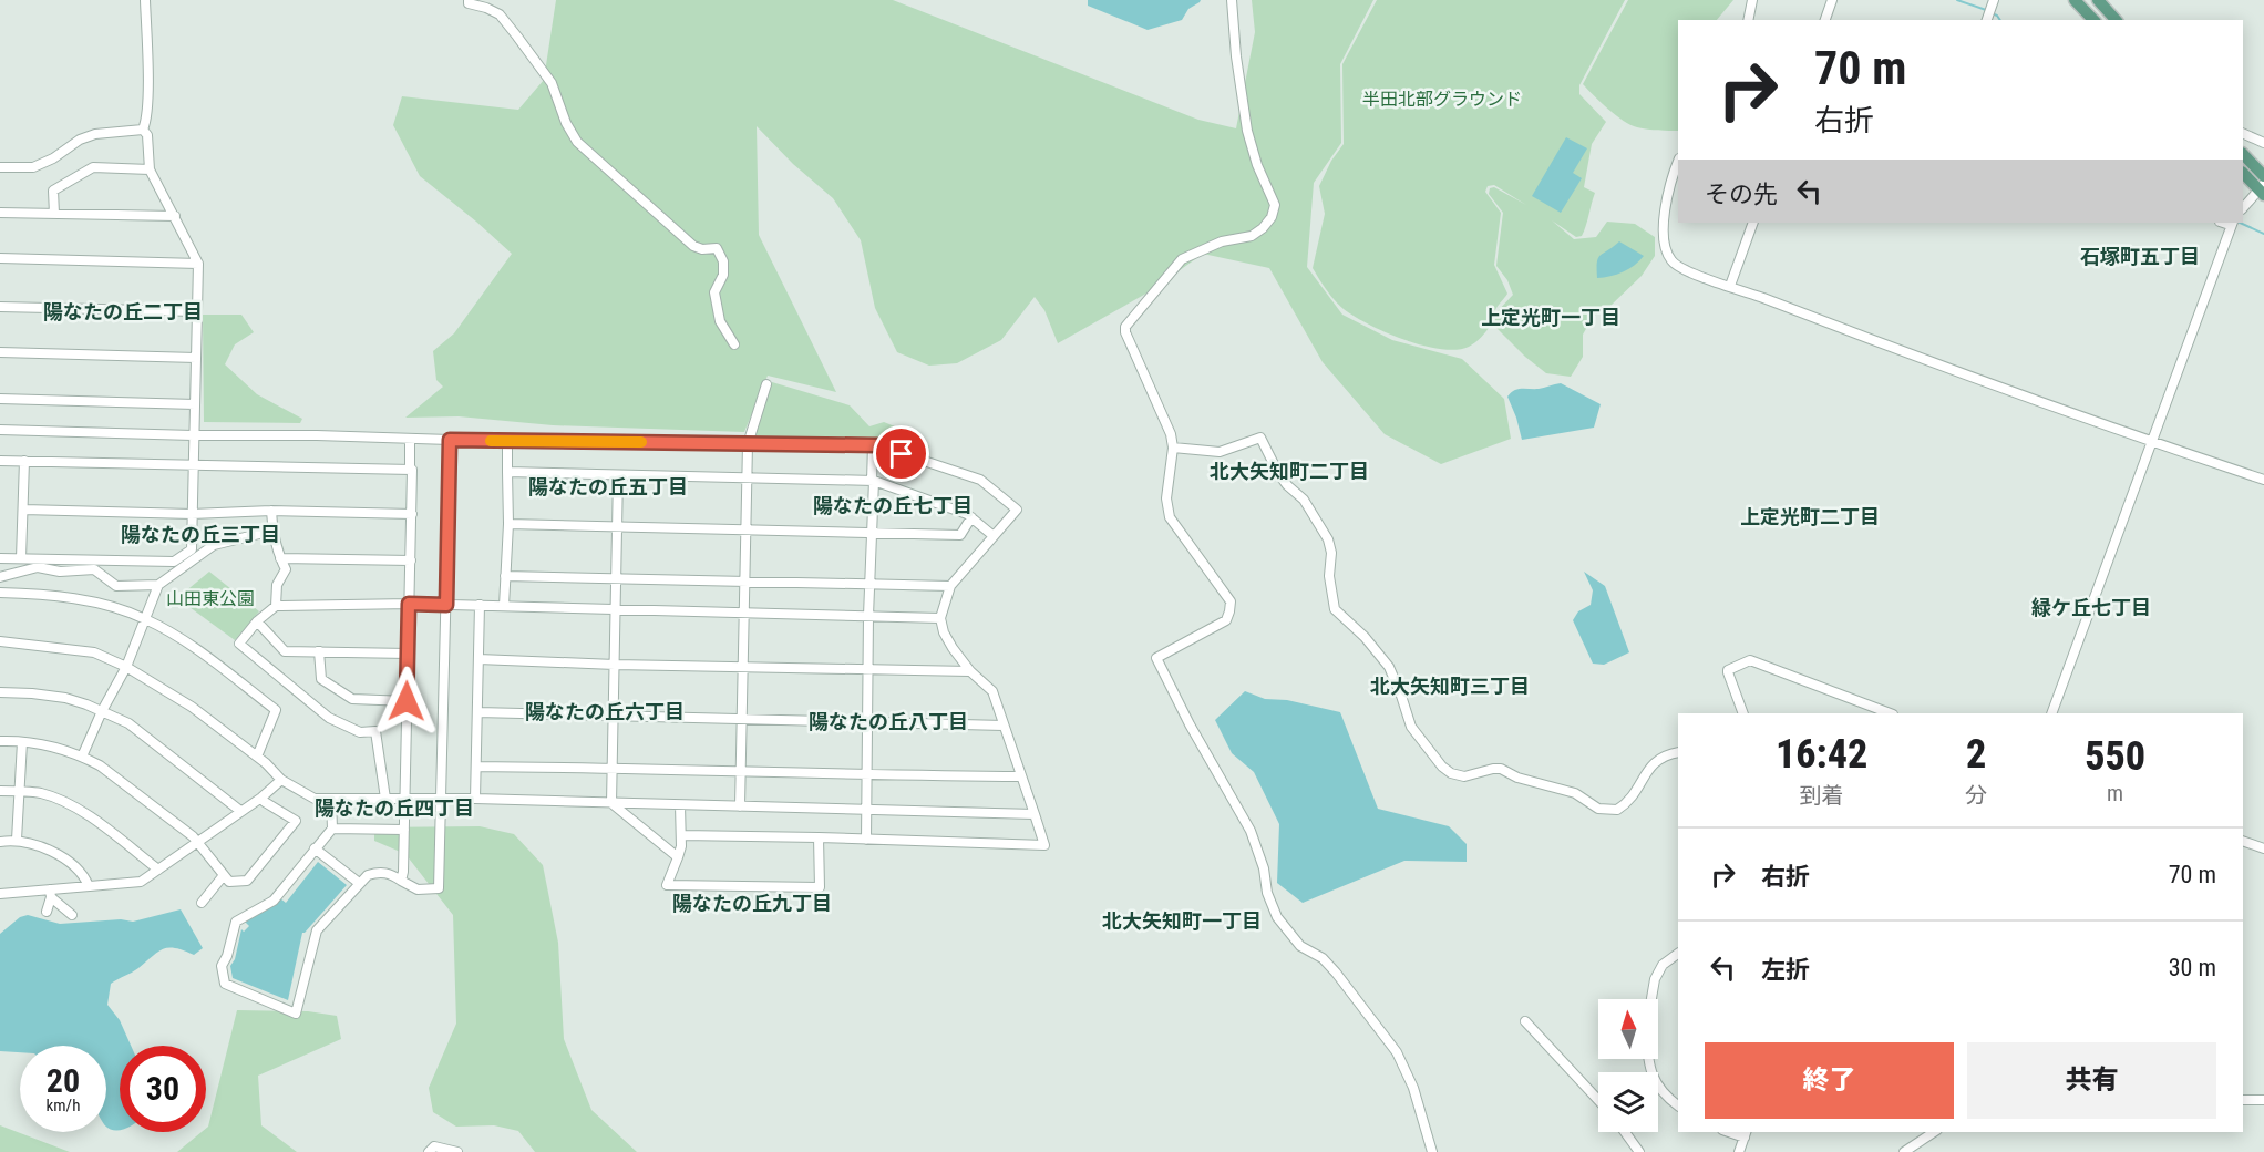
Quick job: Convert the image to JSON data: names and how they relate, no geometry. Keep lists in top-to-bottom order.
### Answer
{
  "districts": [
    "石塚町五丁目",
    "陽なたの丘二丁目",
    "上定光町一丁目",
    "北大矢知町二丁目",
    "陽なたの丘五丁目",
    "陽なたの丘七丁目",
    "上定光町二丁目",
    "陽なたの丘三丁目",
    "緑ケ丘七丁目",
    "北大矢知町三丁目",
    "陽なたの丘六丁目",
    "陽なたの丘八丁目",
    "陽なたの丘四丁目",
    "陽なたの丘九丁目",
    "北大矢知町一丁目"
  ],
  "parks": ["半田北部グラウンド", "山田東公園"],
  "north": "top",
  "page": {
    "turn": ["70 m", "右折"],
    "then": "その先",
    "eta": [
      "16:42",
      "到着",
      "2",
      "分",
      "550",
      "m"
    ],
    "list": [
      {
        "name": "右折",
        "value": "70 m"
      },
      {
        "name": "左折",
        "value": "30 m"
      }
    ],
    "buttons": ["終了", "共有"],
    "speed": "20 km/h",
    "limit": "30"
  }
}
